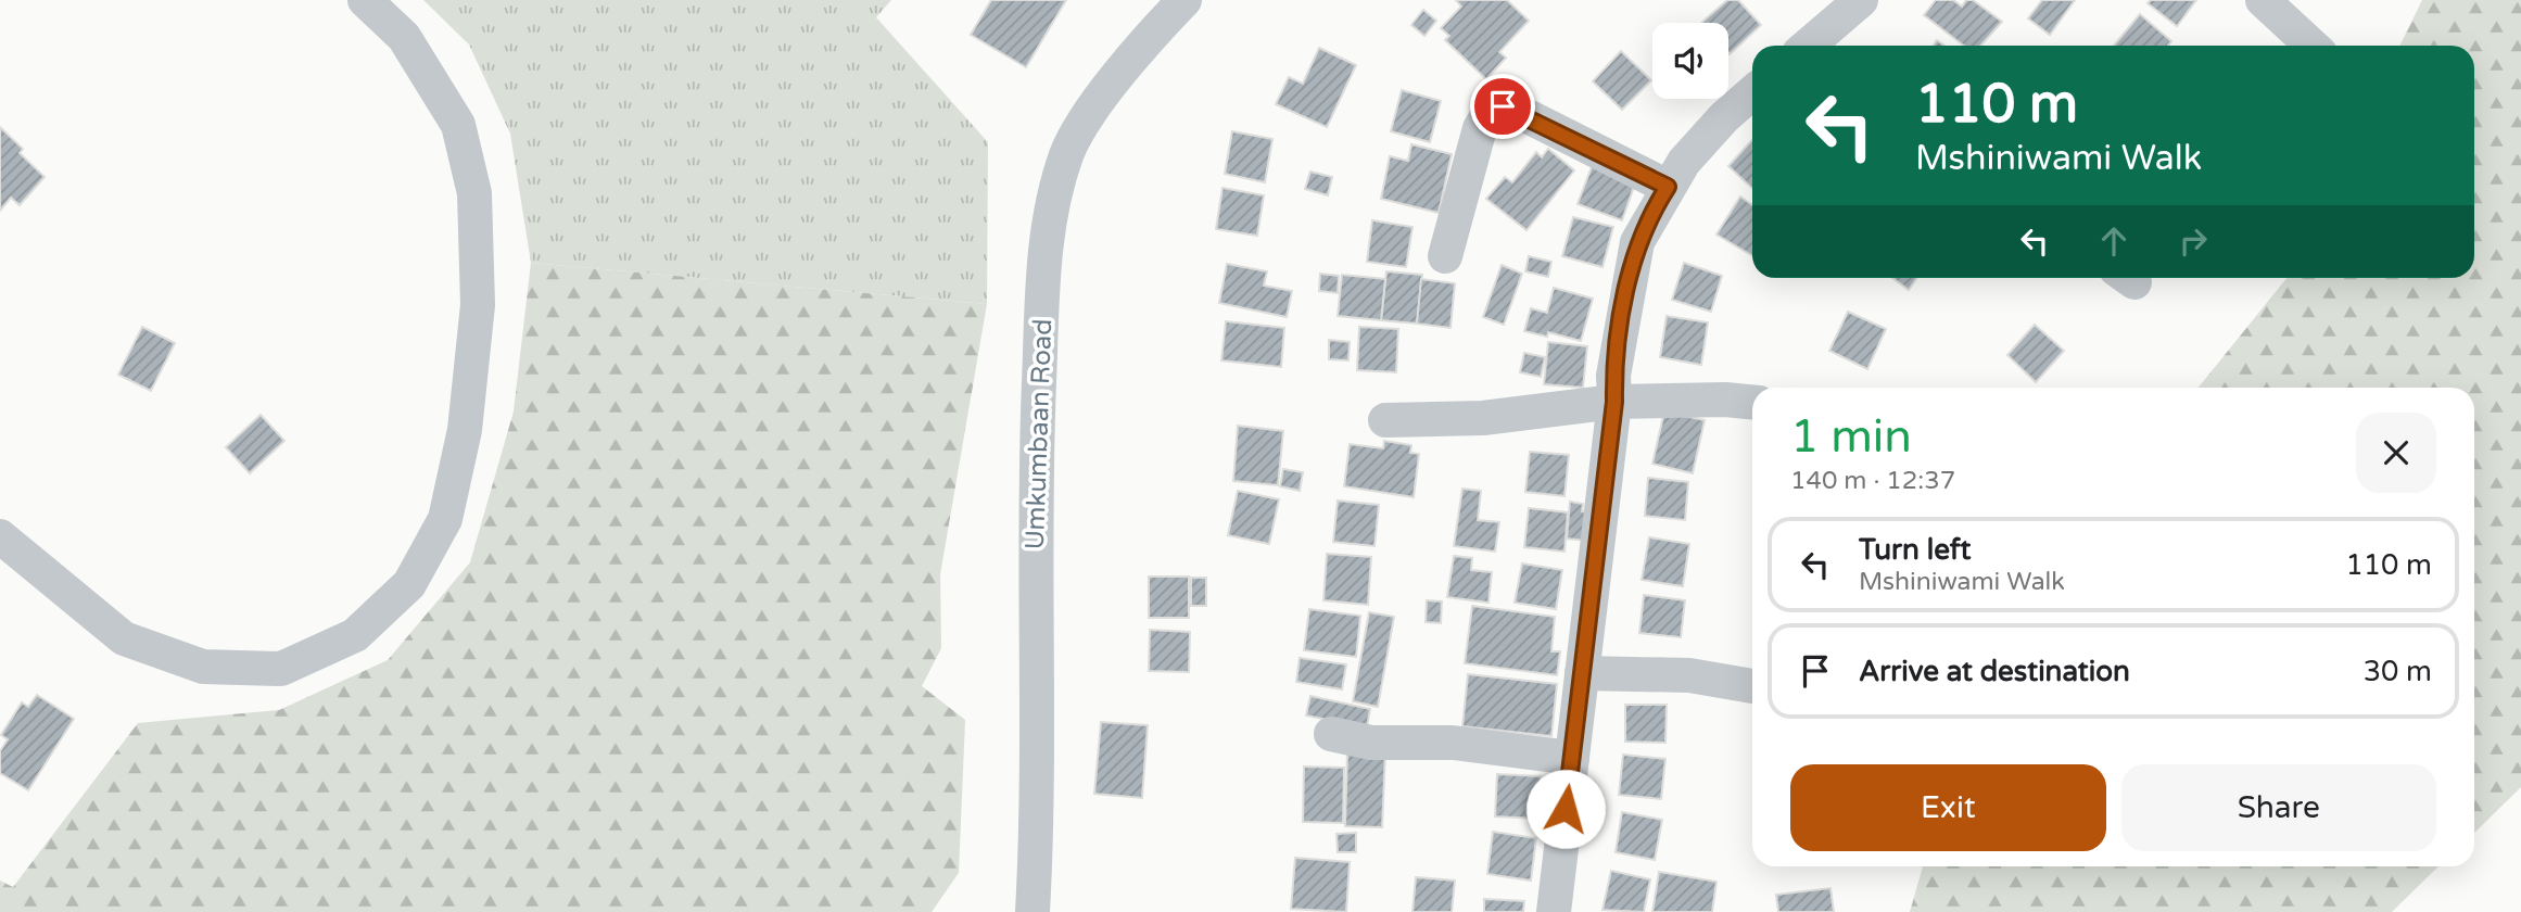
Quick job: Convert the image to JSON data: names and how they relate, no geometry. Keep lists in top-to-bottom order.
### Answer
{
  "streets": {
    "street": ["Umkumbaan Road"]
  },
  "page": {
    "turn": ["110 m", "Mshiniwami Walk"],
    "heading": ["1 min", "140 m · 12:37"],
    "list": [
      {
        "name": "Turn left",
        "note": "Mshiniwami Walk",
        "value": "110 m"
      },
      {
        "name": "Arrive at destination",
        "value": "30 m"
      }
    ],
    "buttons": ["Exit", "Share"]
  }
}
